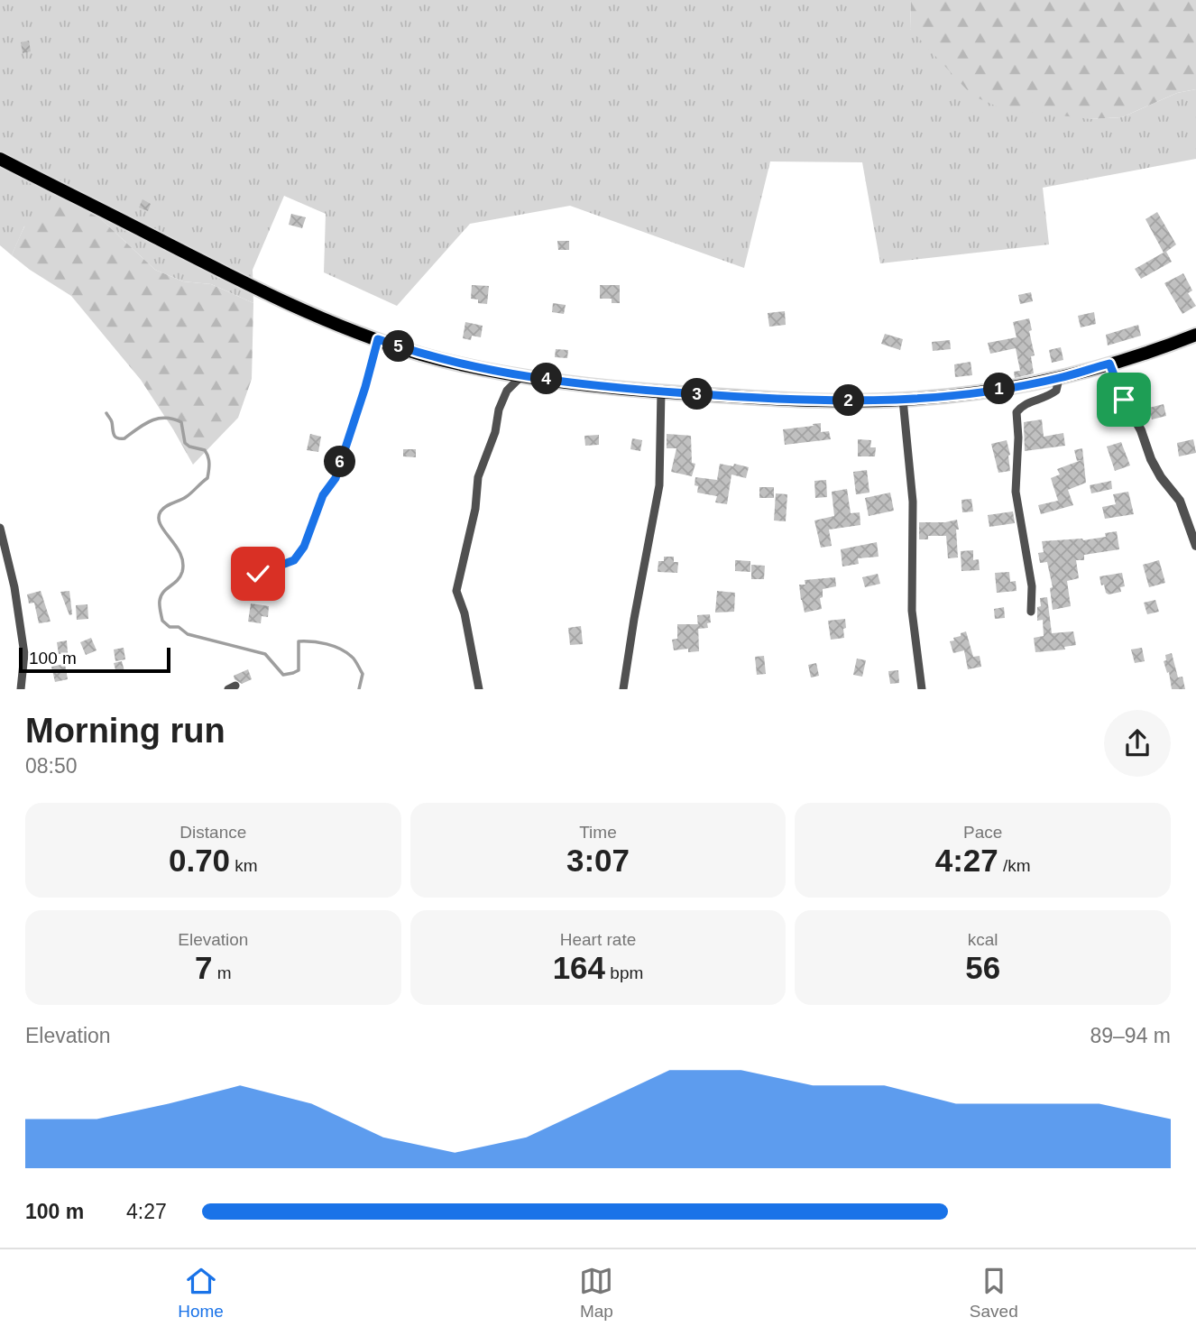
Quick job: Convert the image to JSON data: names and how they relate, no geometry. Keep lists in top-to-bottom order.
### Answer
{
  "scale_bar": "100 m",
  "page": {
    "pins": [
      "5",
      "4",
      "1",
      "3",
      "2",
      "6"
    ],
    "scale": "100 m",
    "heading": ["Morning run", "08:50"],
    "stats": [
      ["Distance", "0.70 km"],
      ["Time", "3:07"],
      ["Pace", "4:27 /km"],
      ["Elevation", "7 m"],
      ["Heart rate", "164 bpm"],
      ["kcal", "56"]
    ],
    "chart": ["Elevation", "89–94 m"],
    "list": [
      {
        "name": "100 m",
        "note": "4:27"
      }
    ],
    "tabs": ["Home", "Map", "Saved"]
  }
}
